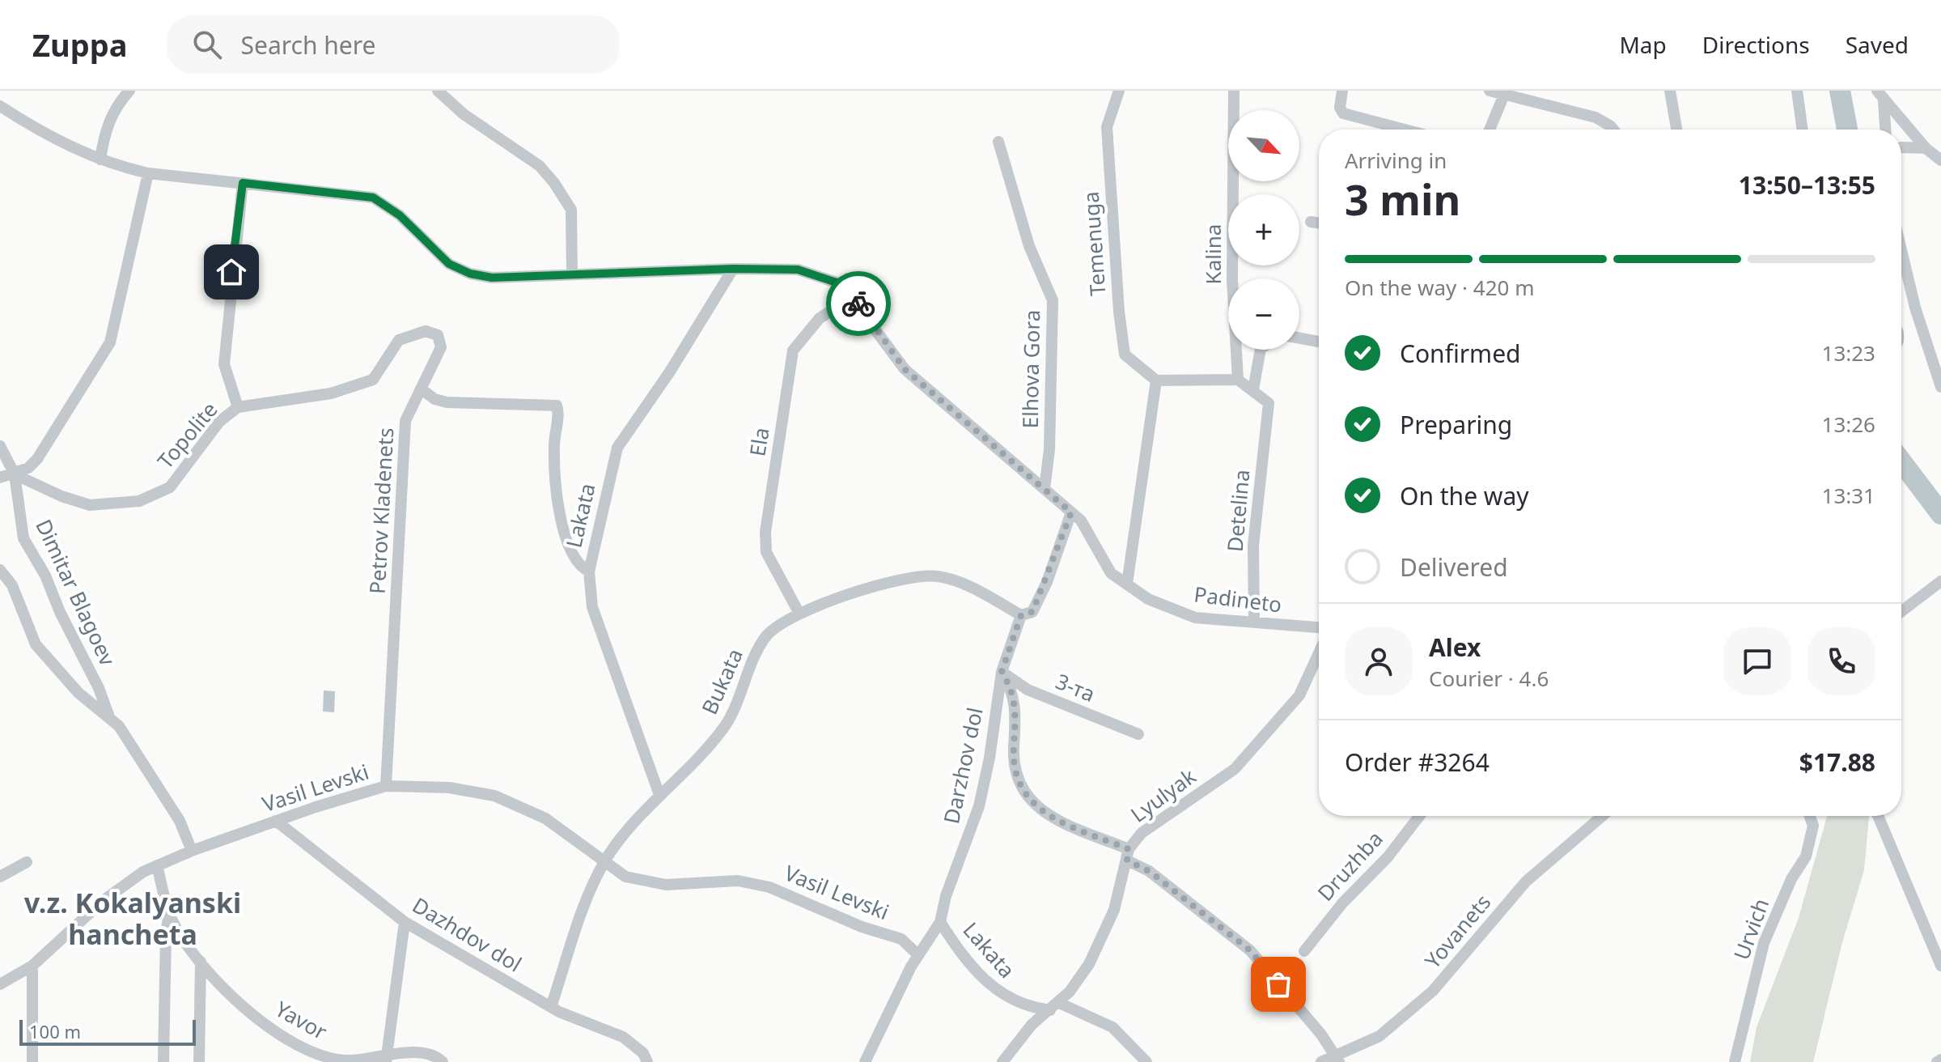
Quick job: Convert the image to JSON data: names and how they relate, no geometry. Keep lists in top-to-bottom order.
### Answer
{
  "streets": {
    "street": [
      "Temenuga",
      "Kalina",
      "Elhova Gora",
      "Topolite",
      "Ela",
      "Petrov Kladenets",
      "Detelina",
      "Lakata",
      "Dimitar Blagoev",
      "Padineto",
      "Bukata",
      "3-та",
      "Darzhov dol",
      "Vasil Levski",
      "Lyulyak",
      "Druzhba",
      "Urvich",
      "Yovanets",
      "Dazhdov dol",
      "Yavor"
    ]
  },
  "crossings": [
    ["Elhova Gora", "Padineto"],
    ["Topolite", "Petrov Kladenets"],
    ["Topolite", "Dimitar Blagoev"],
    ["Ela", "Padineto"],
    ["Ela", "Bukata"],
    ["Petrov Kladenets", "Vasil Levski"],
    ["Detelina", "Padineto"],
    ["Lakata", "Bukata"],
    ["Lakata", "Darzhov dol"],
    ["Dimitar Blagoev", "Vasil Levski"],
    ["Padineto", "Darzhov dol"],
    ["Bukata", "Darzhov dol"],
    ["Bukata", "Vasil Levski"],
    ["Bukata", "Dazhdov dol"],
    ["3-та", "Darzhov dol"],
    ["Darzhov dol", "Vasil Levski"],
    ["Vasil Levski", "Dazhdov dol"]
  ],
  "districts": ["v.z. Kokalyanski hancheta"],
  "scale_bar": "100 m",
  "north": "bottom right",
  "page": {
    "header": "Zuppa",
    "search": "Search here",
    "nav": ["Map", "Directions", "Saved"],
    "map_buttons": ["+", "−"],
    "heading": ["3 min", "Arriving in", "13:50–13:55"],
    "panel": [
      "Alex",
      "Courier · 4.6",
      "Order #3264",
      "$17.88"
    ],
    "bar": "On the way · 420 m",
    "list": [
      ["Confirmed", "13:23"],
      ["Preparing", "13:26"],
      ["On the way", "13:31"],
      "Delivered"
    ],
    "scale": "100 m"
  }
}
